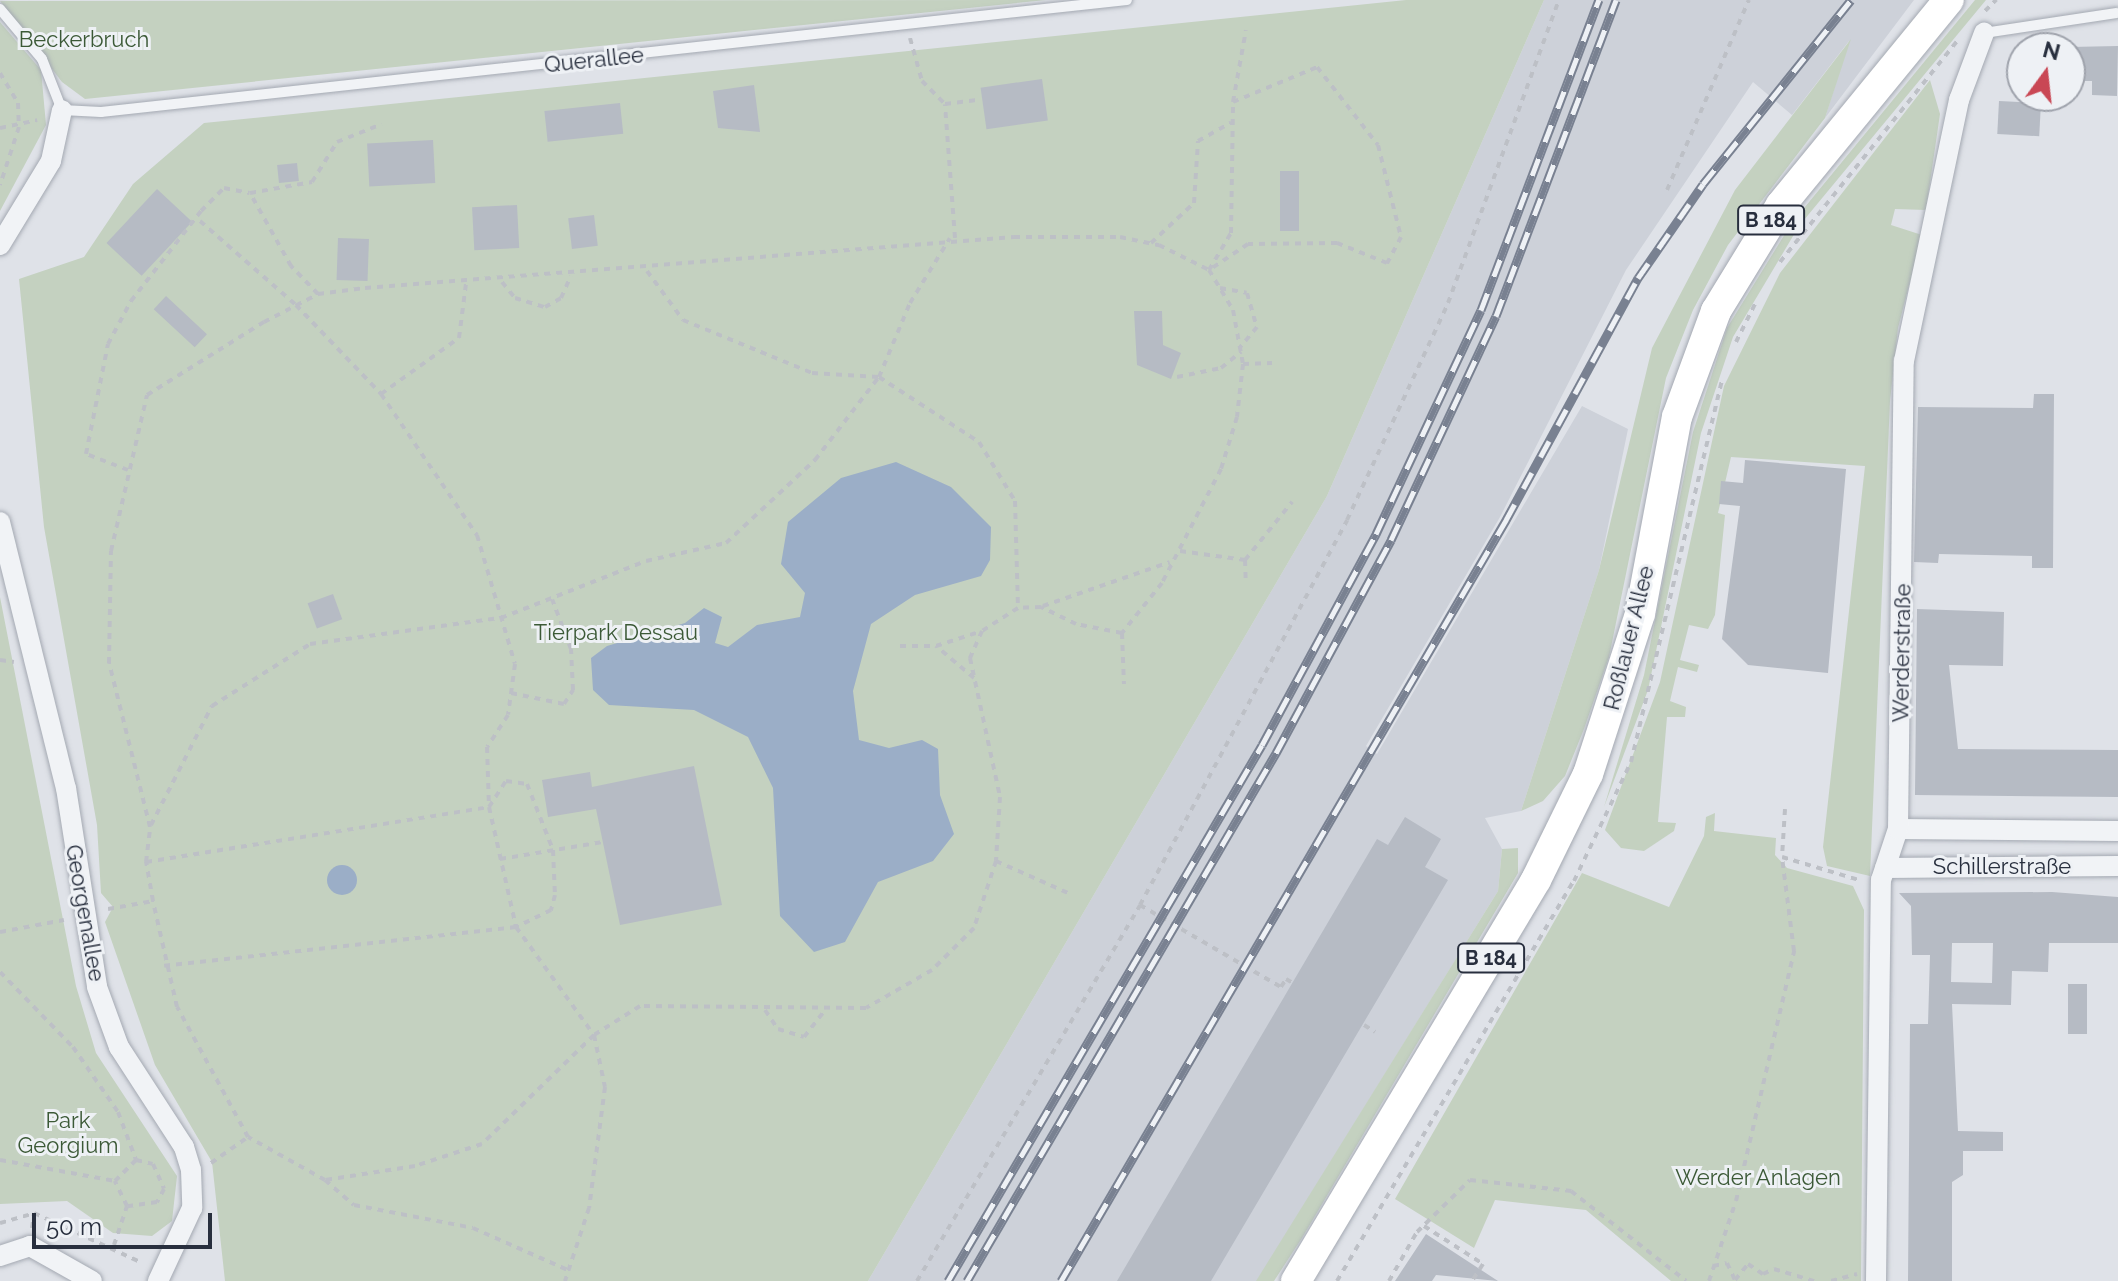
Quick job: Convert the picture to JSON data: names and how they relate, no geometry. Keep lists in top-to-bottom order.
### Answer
{
  "streets": {
    "main road": ["B 184", "Roßlauer Allee"],
    "street": ["Werderstraße", "Schillerstraße", "Georgenallee"],
    "lane": ["Querallee"]
  },
  "crossings": [
    ["Werderstraße", "Schillerstraße"]
  ],
  "parks": [
    "Beckerbruch",
    "Tierpark Dessau",
    "Park Georgium",
    "Werder Anlagen"
  ],
  "scale_bar": "50 m",
  "north": "top"
}
